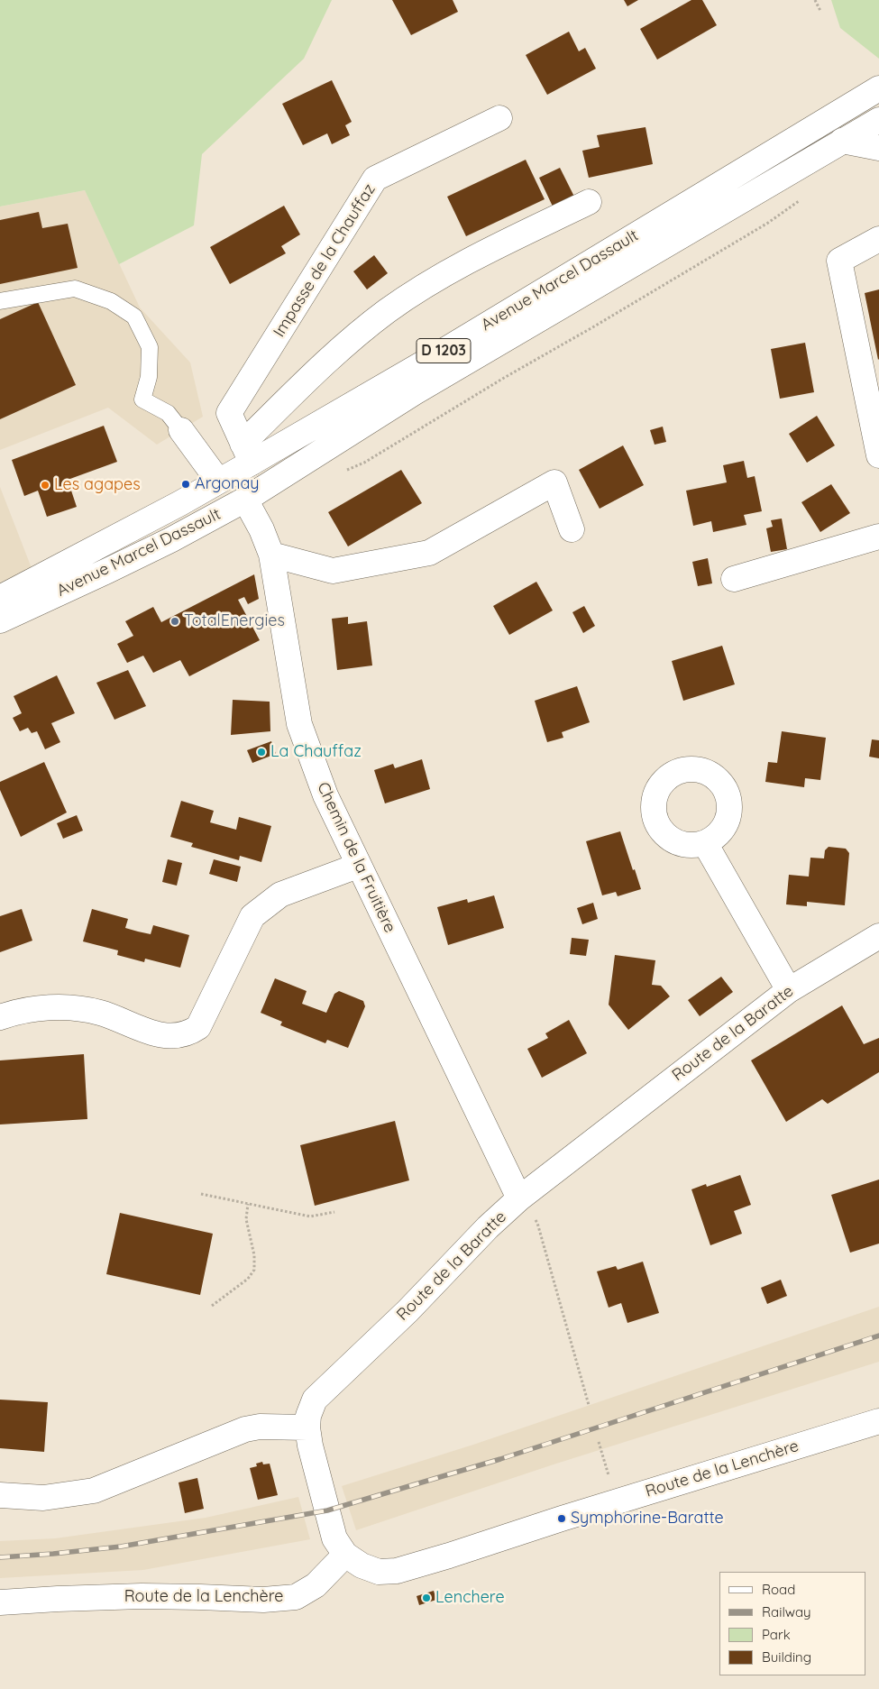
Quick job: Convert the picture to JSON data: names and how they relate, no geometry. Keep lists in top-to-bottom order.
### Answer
{
  "streets": {
    "street": [
      "Impasse de la Chauffaz",
      "Avenue Marcel Dassault",
      "D 1203",
      "Chemin de la Fruitière",
      "Route de la Baratte",
      "Route de la Lenchère"
    ]
  },
  "crossings": [
    ["Impasse de la Chauffaz", "Avenue Marcel Dassault"],
    ["Avenue Marcel Dassault", "Chemin de la Fruitière"],
    ["Chemin de la Fruitière", "Route de la Baratte"]
  ],
  "places": [
    "Argonay",
    "Les agapes",
    "TotalEnergies",
    "La Chauffaz",
    "Symphorine-Baratte",
    "Lenchere"
  ],
  "legend": [
    "Road",
    "Railway",
    "Park",
    "Building"
  ]
}
